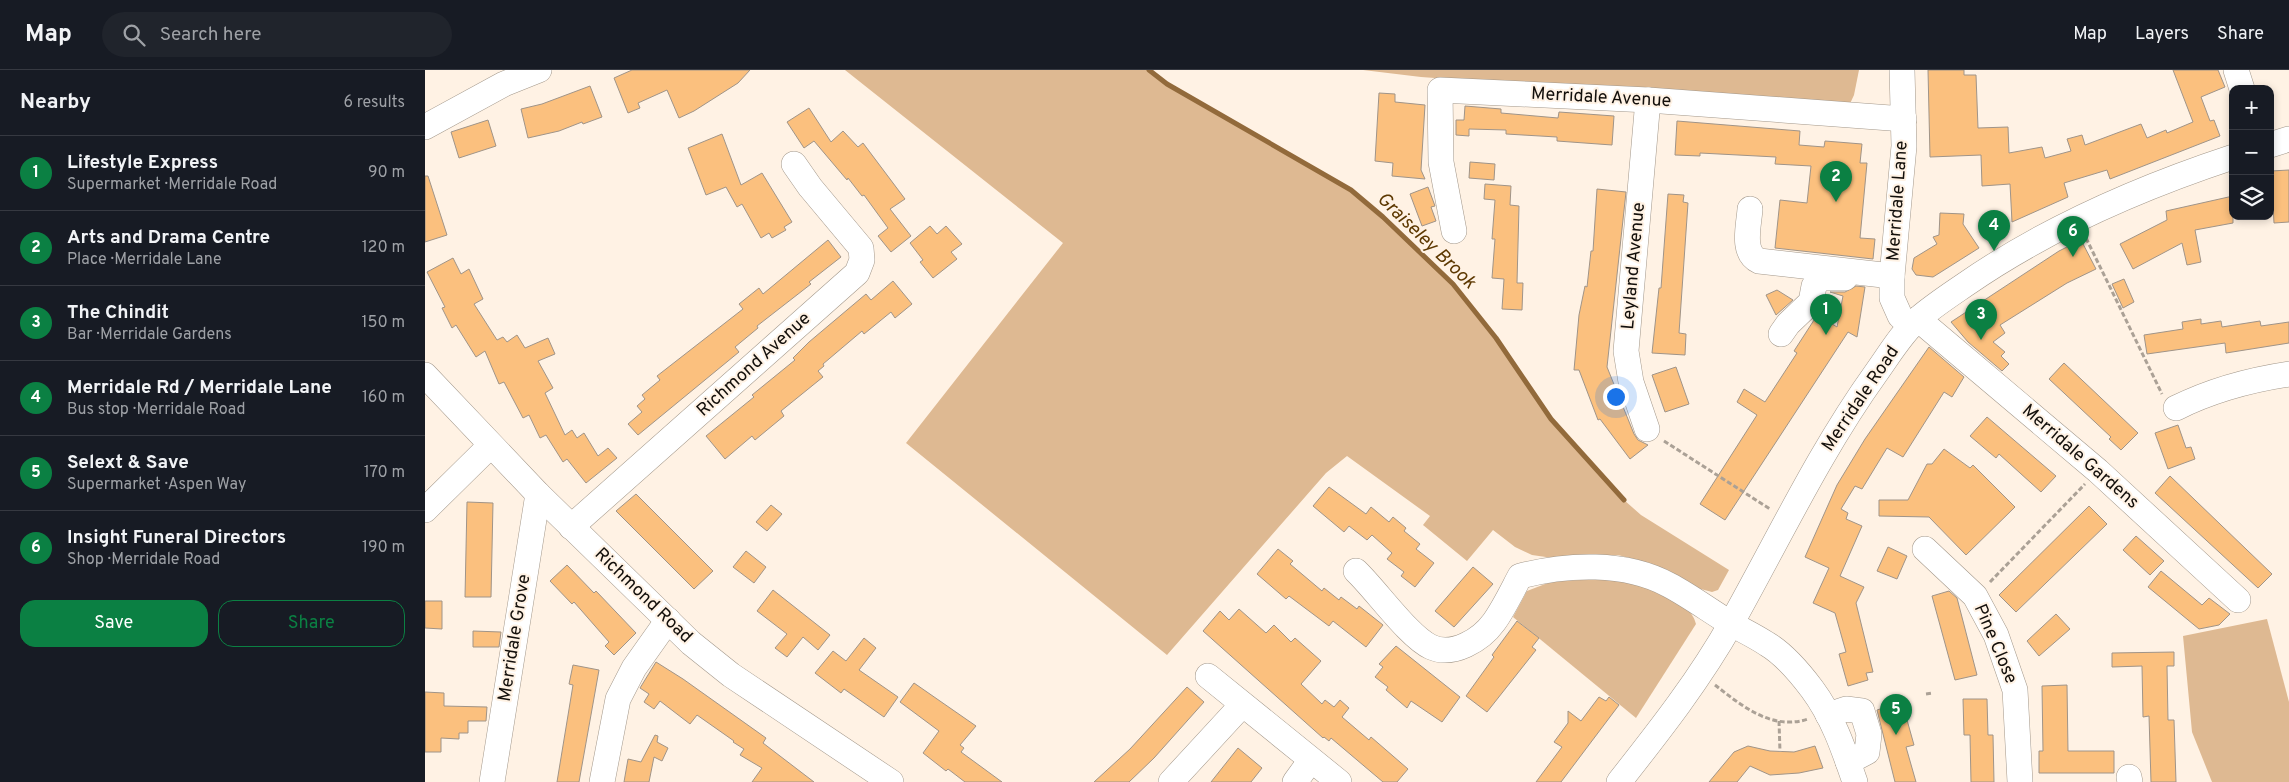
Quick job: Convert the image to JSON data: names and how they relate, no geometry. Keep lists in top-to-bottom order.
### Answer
{
  "streets": {
    "street": [
      "Merridale Avenue",
      "Merridale Lane",
      "Leyland Avenue",
      "Richmond Avenue",
      "Merridale Road",
      "Merridale Gardens",
      "Richmond Road",
      "Merridale Grove",
      "Pine Close"
    ]
  },
  "crossings": [
    ["Merridale Avenue", "Merridale Lane"],
    ["Merridale Avenue", "Leyland Avenue"],
    ["Merridale Lane", "Merridale Road"],
    ["Merridale Lane", "Merridale Gardens"],
    ["Richmond Avenue", "Richmond Road"],
    ["Merridale Road", "Merridale Gardens"],
    ["Merridale Gardens", "Pine Close"],
    ["Richmond Road", "Merridale Grove"]
  ],
  "water": ["Graiseley Brook"],
  "page": {
    "header": "Map",
    "search": "Search here",
    "nav": ["Map", "Layers", "Share"],
    "heading": ["Nearby", "6 results"],
    "map_buttons": ["+", "−"],
    "list": [
      {
        "mark": "1",
        "name": "Lifestyle Express",
        "note": "Supermarket · Merridale Road",
        "value": "90 m"
      },
      {
        "mark": "2",
        "name": "Arts and Drama Centre",
        "note": "Place · Merridale Lane",
        "value": "120 m"
      },
      {
        "mark": "3",
        "name": "The Chindit",
        "note": "Bar · Merridale Gardens",
        "value": "150 m"
      },
      {
        "mark": "4",
        "name": "Merridale Rd / Merridale Lane",
        "note": "Bus stop · Merridale Road",
        "value": "160 m"
      },
      {
        "mark": "5",
        "name": "Selext & Save",
        "note": "Supermarket · Aspen Way",
        "value": "170 m"
      },
      {
        "mark": "6",
        "name": "Insight Funeral Directors",
        "note": "Shop · Merridale Road",
        "value": "190 m"
      }
    ],
    "pins": [
      "2",
      "4",
      "6",
      "1",
      "3",
      "5"
    ],
    "buttons": ["Save", "Share"]
  }
}
